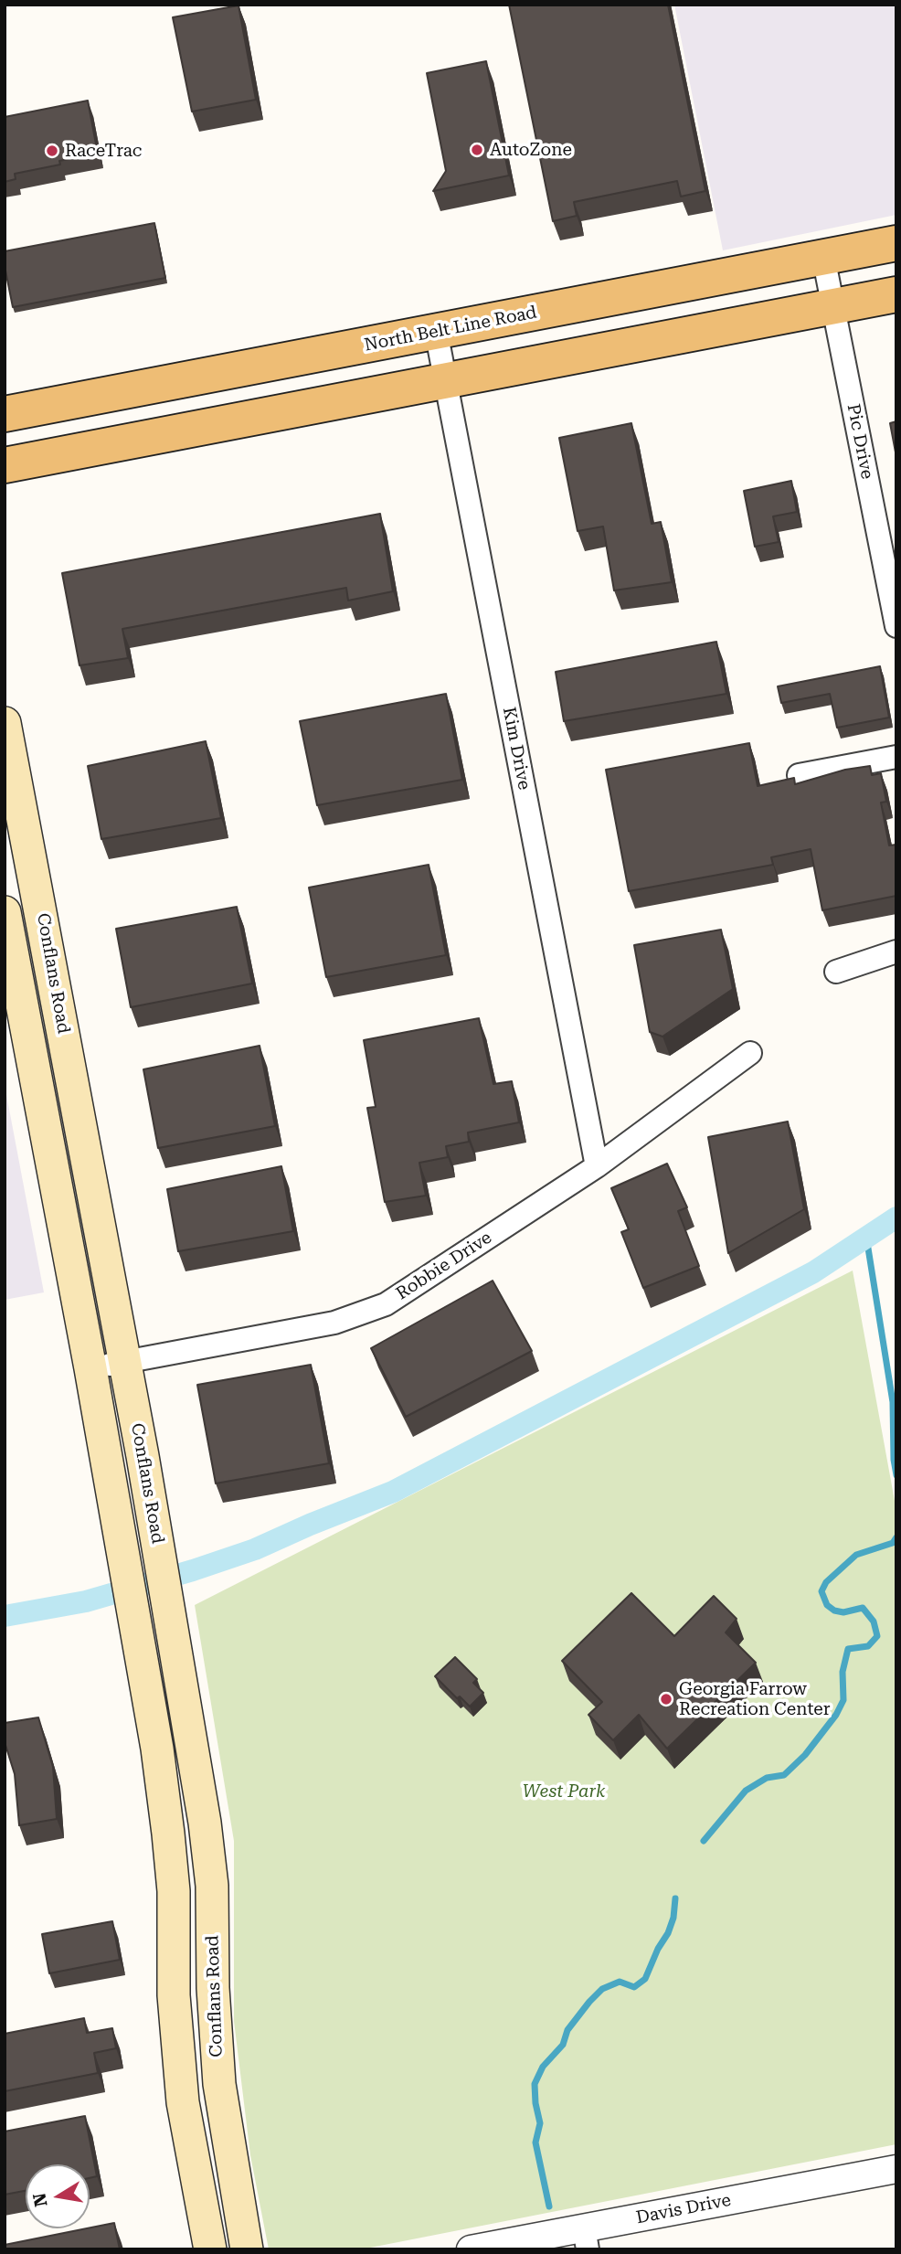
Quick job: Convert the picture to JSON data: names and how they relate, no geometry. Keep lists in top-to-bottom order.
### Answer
{
  "streets": {
    "main road": ["North Belt Line Road", "Conflans Road"],
    "street": [
      "Pic Drive",
      "Kim Drive",
      "Robbie Drive",
      "Davis Drive"
    ]
  },
  "crossings": [
    ["North Belt Line Road", "Pic Drive"],
    ["North Belt Line Road", "Kim Drive"],
    ["Kim Drive", "Robbie Drive"],
    ["Conflans Road", "Robbie Drive"]
  ],
  "parks": ["West Park"],
  "places": ["AutoZone", "RaceTrac", "Georgia Farrow Recreation Center"],
  "north": "left"
}
